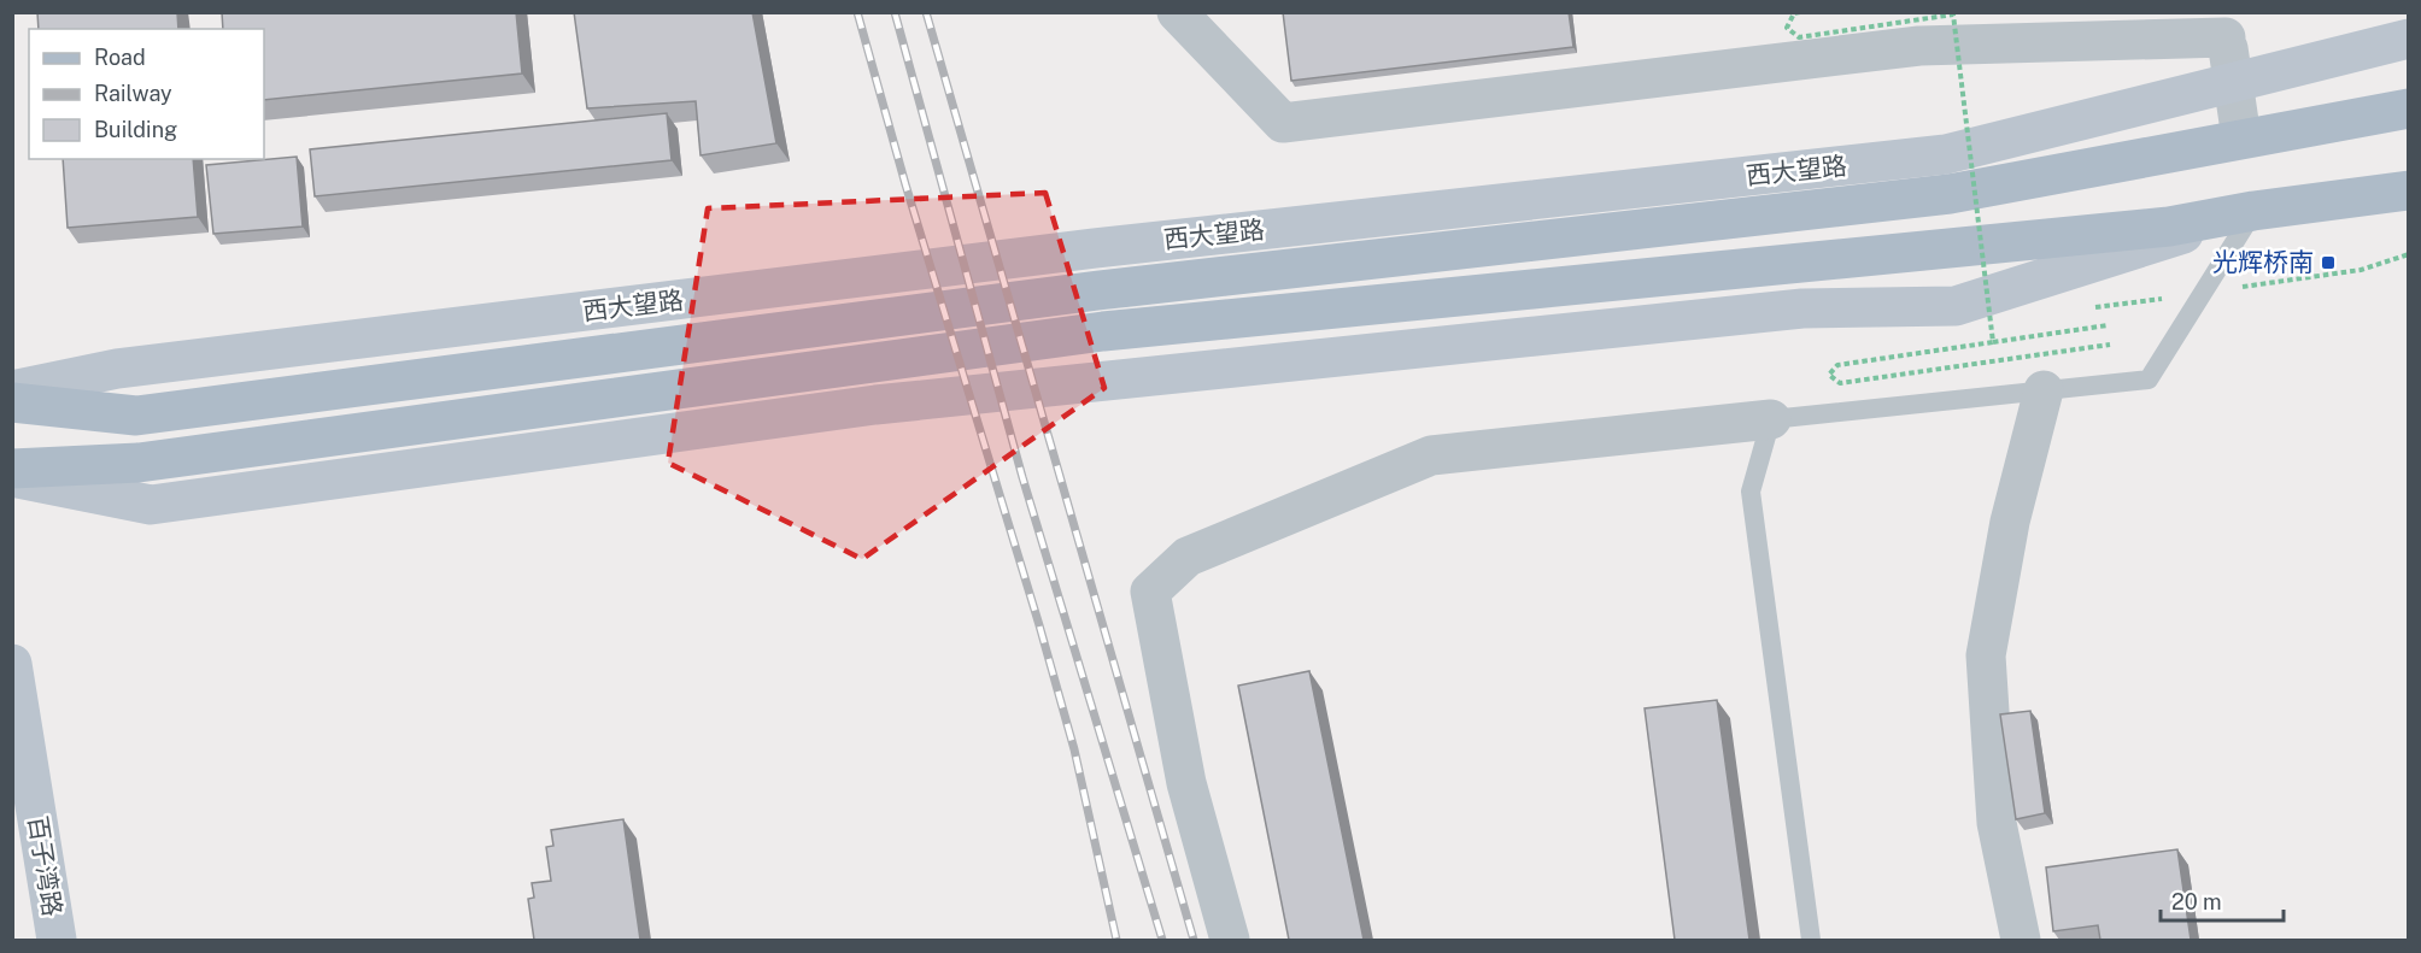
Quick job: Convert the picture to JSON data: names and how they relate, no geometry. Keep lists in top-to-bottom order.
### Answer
{
  "streets": {
    "main road": ["西大望路"],
    "street": ["百子湾路"]
  },
  "places": {
    "transit": ["光辉桥南"]
  },
  "legend": ["Road", "Railway", "Building"],
  "scale_bar": "20 m"
}
